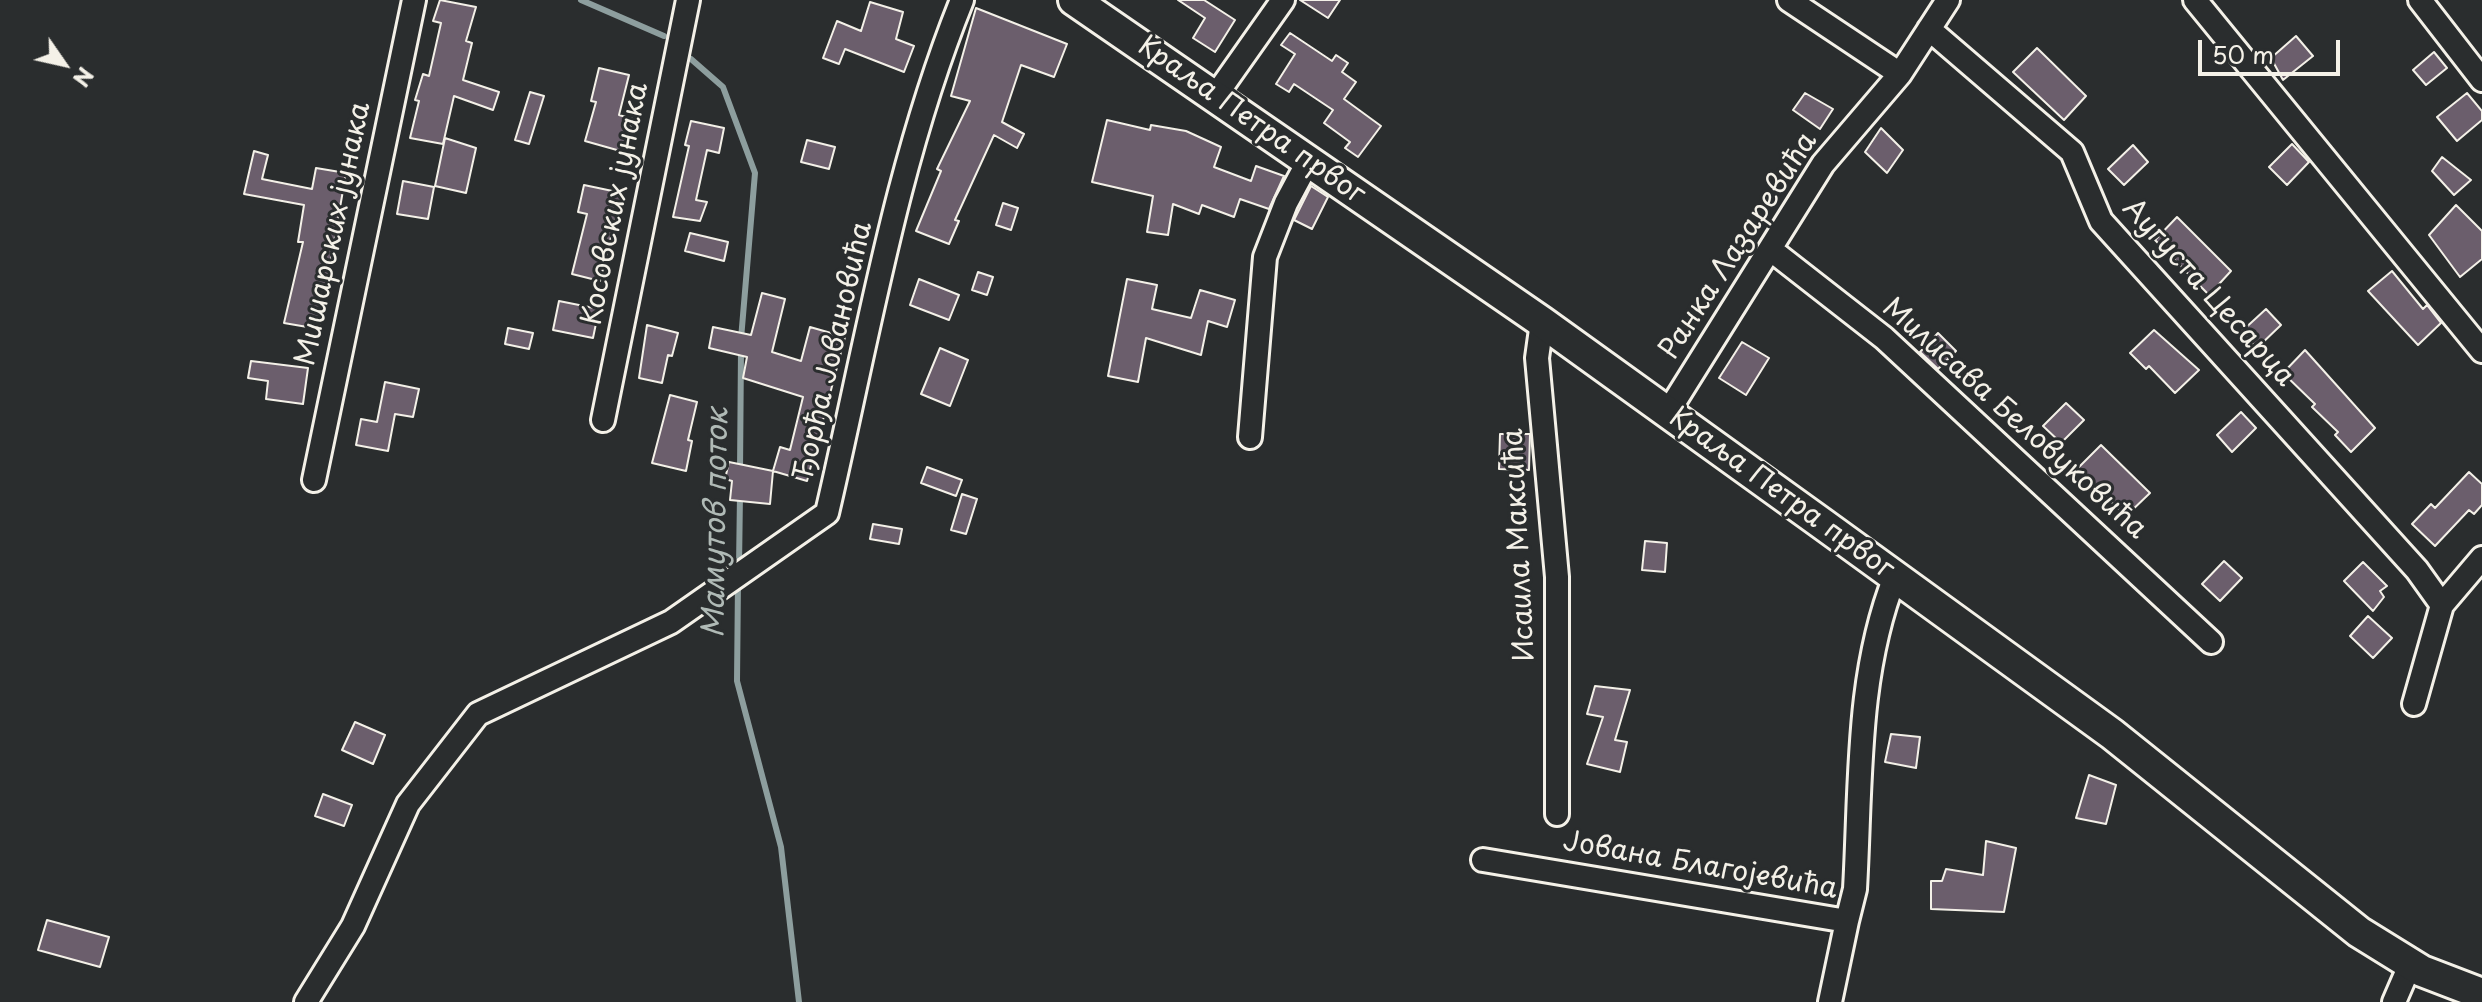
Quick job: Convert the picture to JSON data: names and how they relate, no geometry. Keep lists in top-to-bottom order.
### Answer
{
  "streets": {
    "street": [
      "Краља Петра првог",
      "Косовских јунака",
      "Мишарских јунака",
      "Ранка Лазаревића",
      "Аугуста Цесарца",
      "Ђорђа Јовановића",
      "Милисава Беловуковића",
      "Исаила Максића",
      "Јована Благојевића"
    ]
  },
  "crossings": [
    ["Краља Петра првог", "Ранка Лазаревића"],
    ["Краља Петра првог", "Исаила Максића"],
    ["Краља Петра првог", "Јована Благојевића"],
    ["Ранка Лазаревића", "Аугуста Цесарца"],
    ["Ранка Лазаревића", "Милисава Беловуковића"]
  ],
  "water": ["Мамутов поток"],
  "scale_bar": "50 m",
  "north": "bottom right"
}
